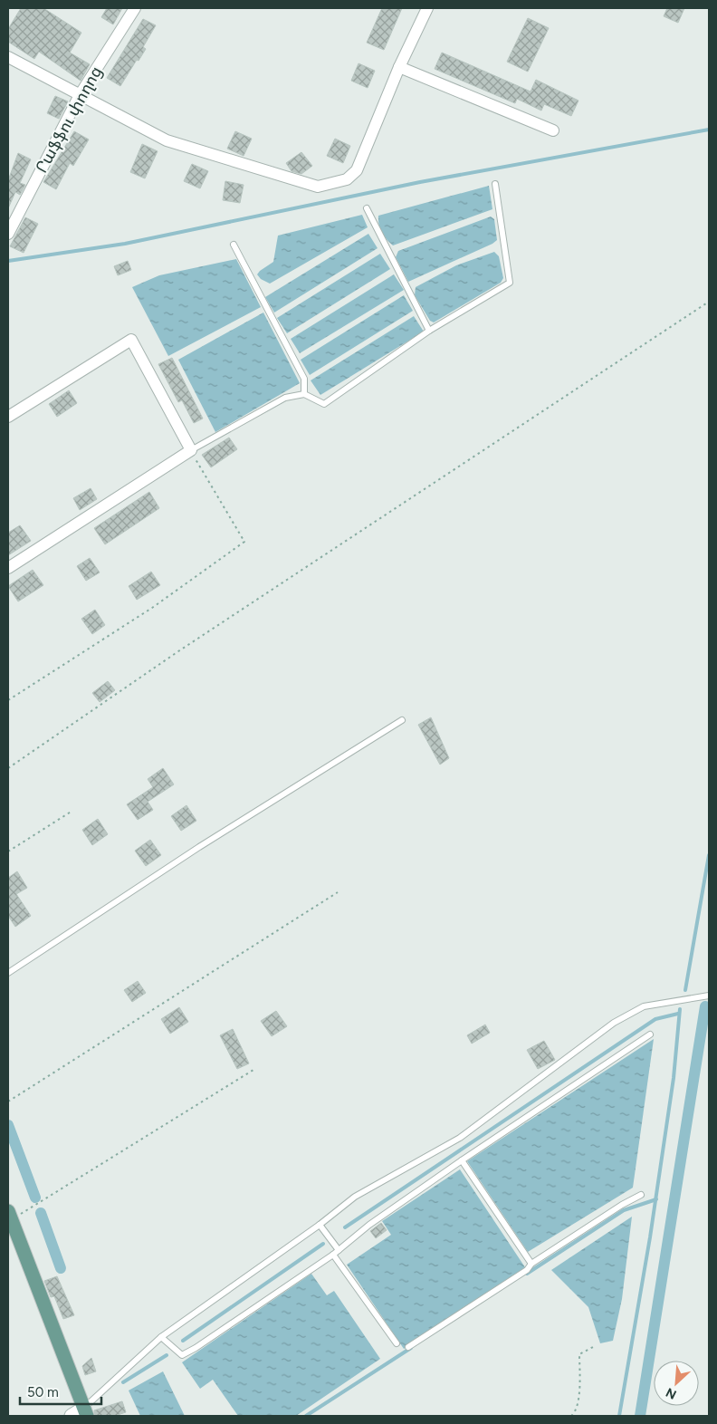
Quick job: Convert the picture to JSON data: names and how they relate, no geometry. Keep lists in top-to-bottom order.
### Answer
{
  "streets": {
    "street": ["Րաֆֆու փողոց"]
  },
  "scale_bar": "50 m",
  "north": "bottom left"
}
